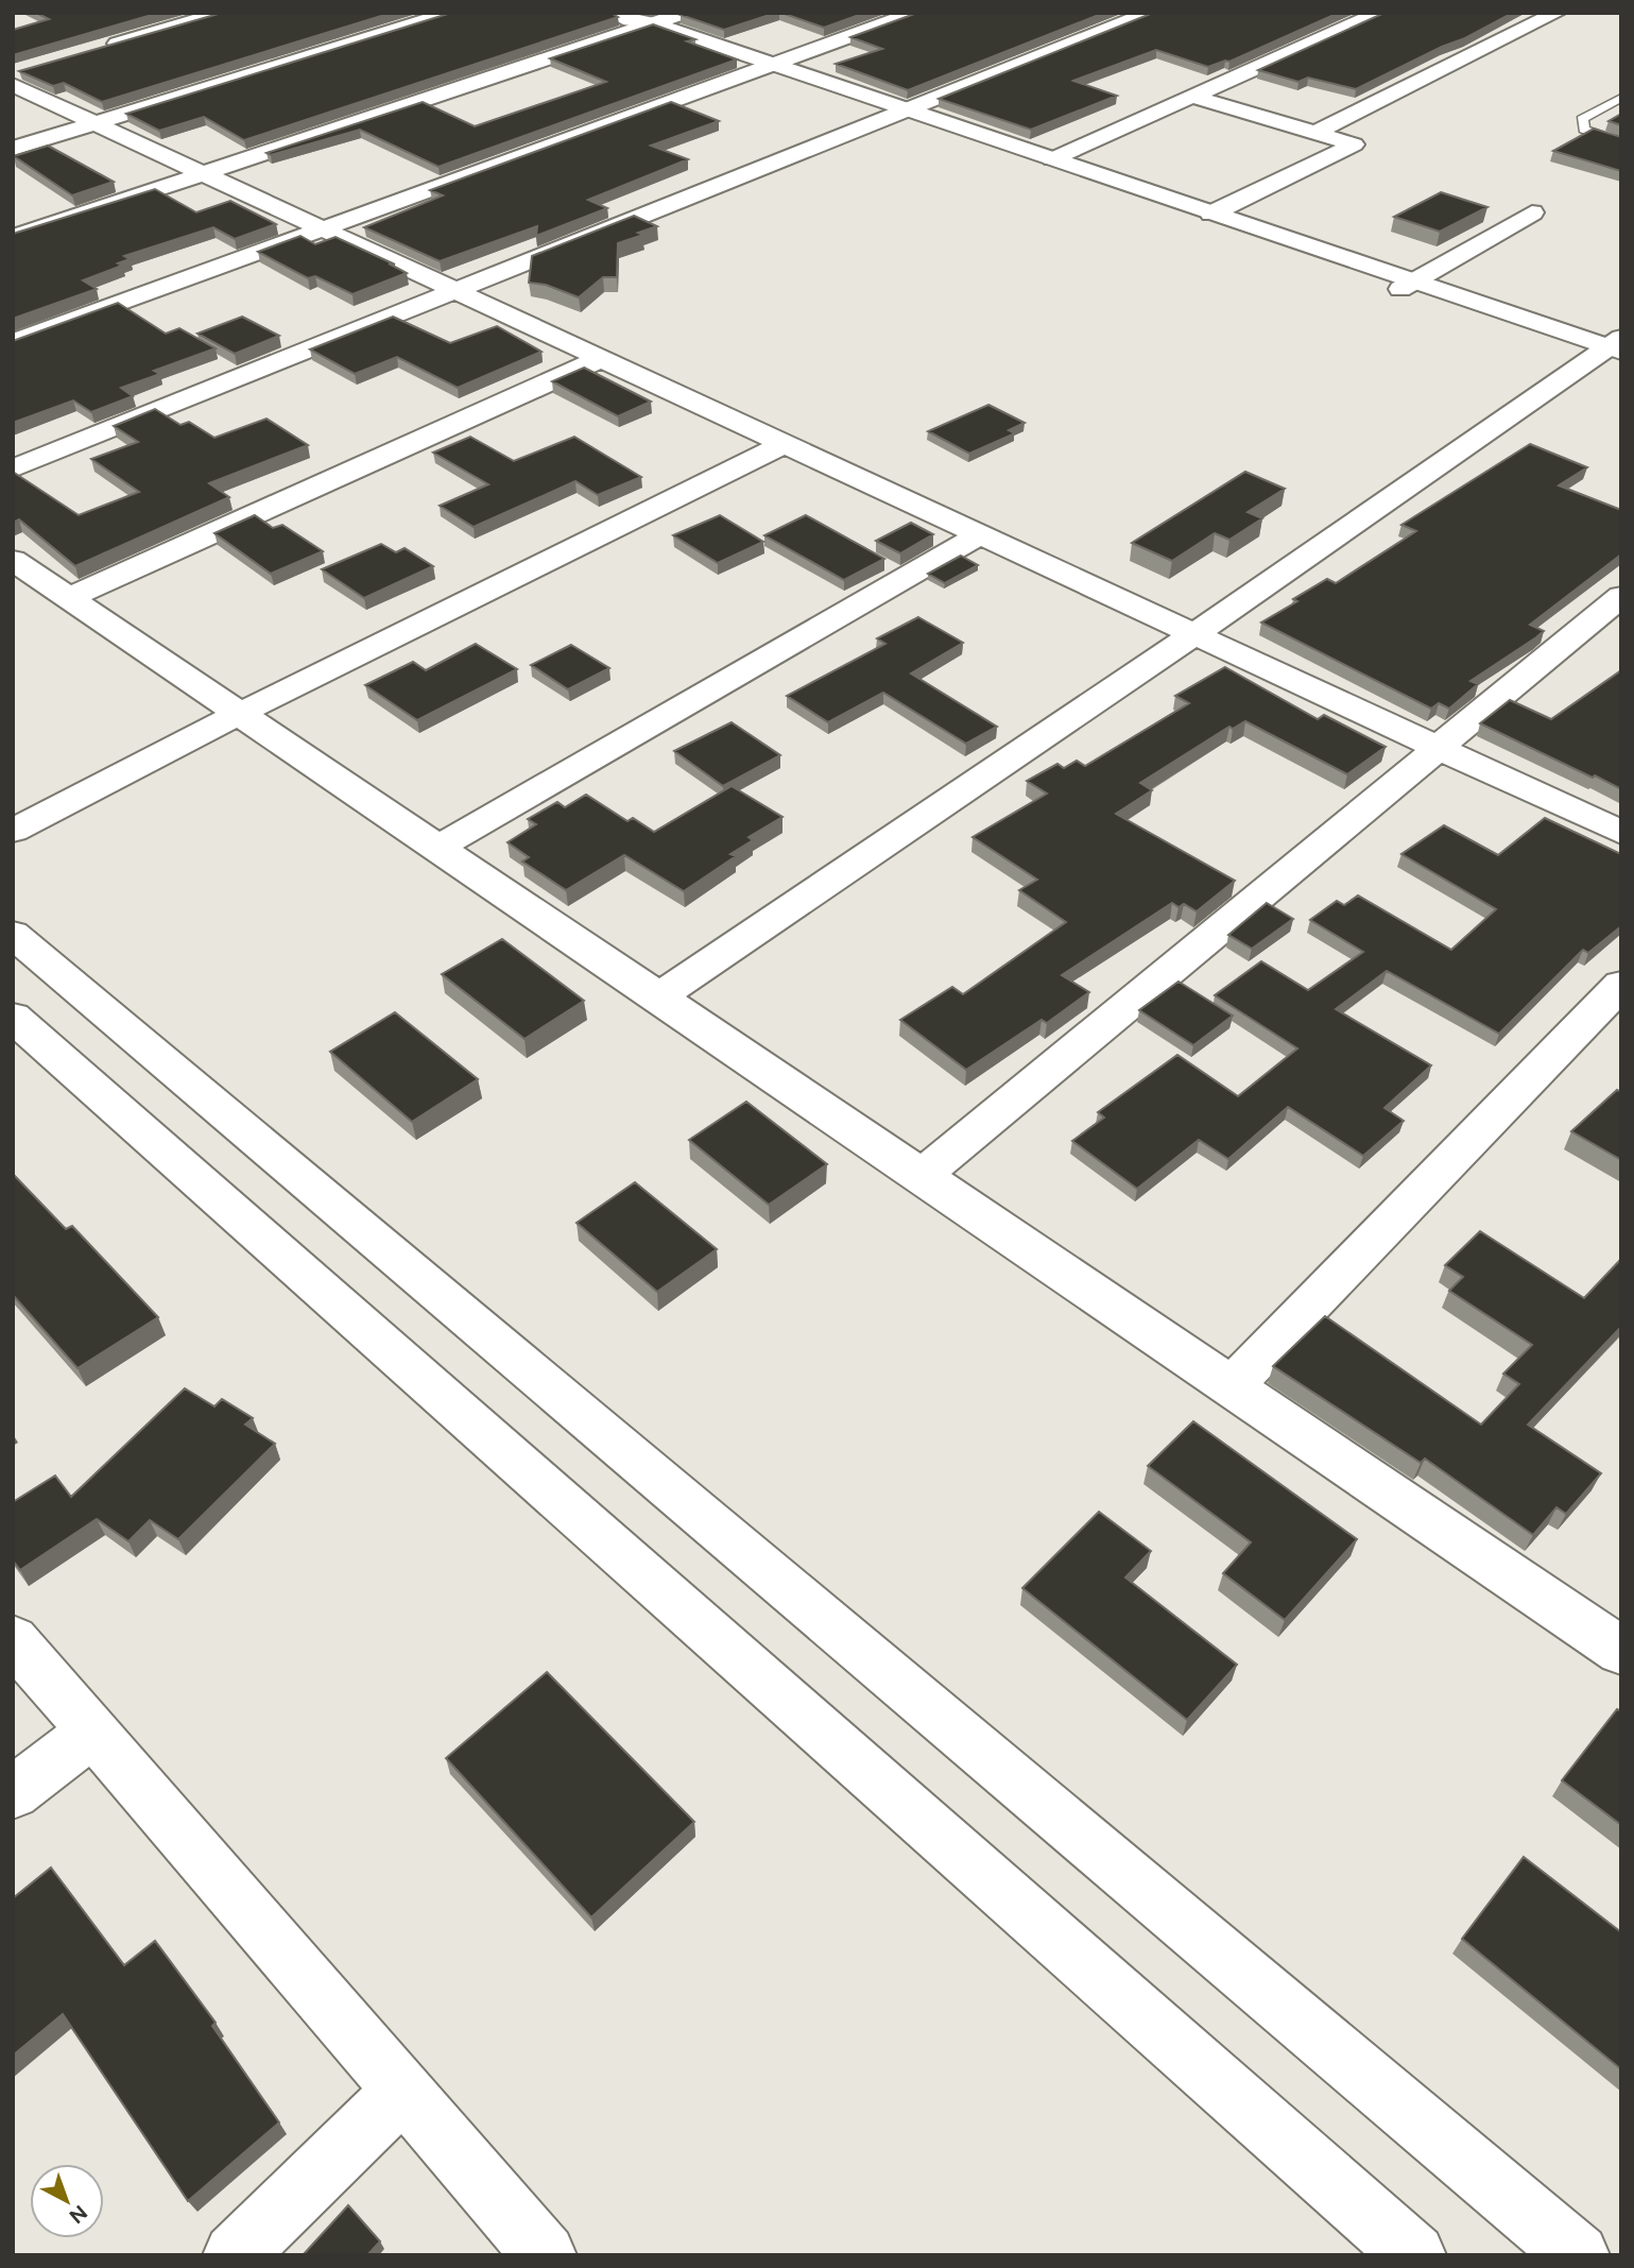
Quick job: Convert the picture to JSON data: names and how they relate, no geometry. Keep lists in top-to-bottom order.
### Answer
{
  "north": "bottom right"
}
